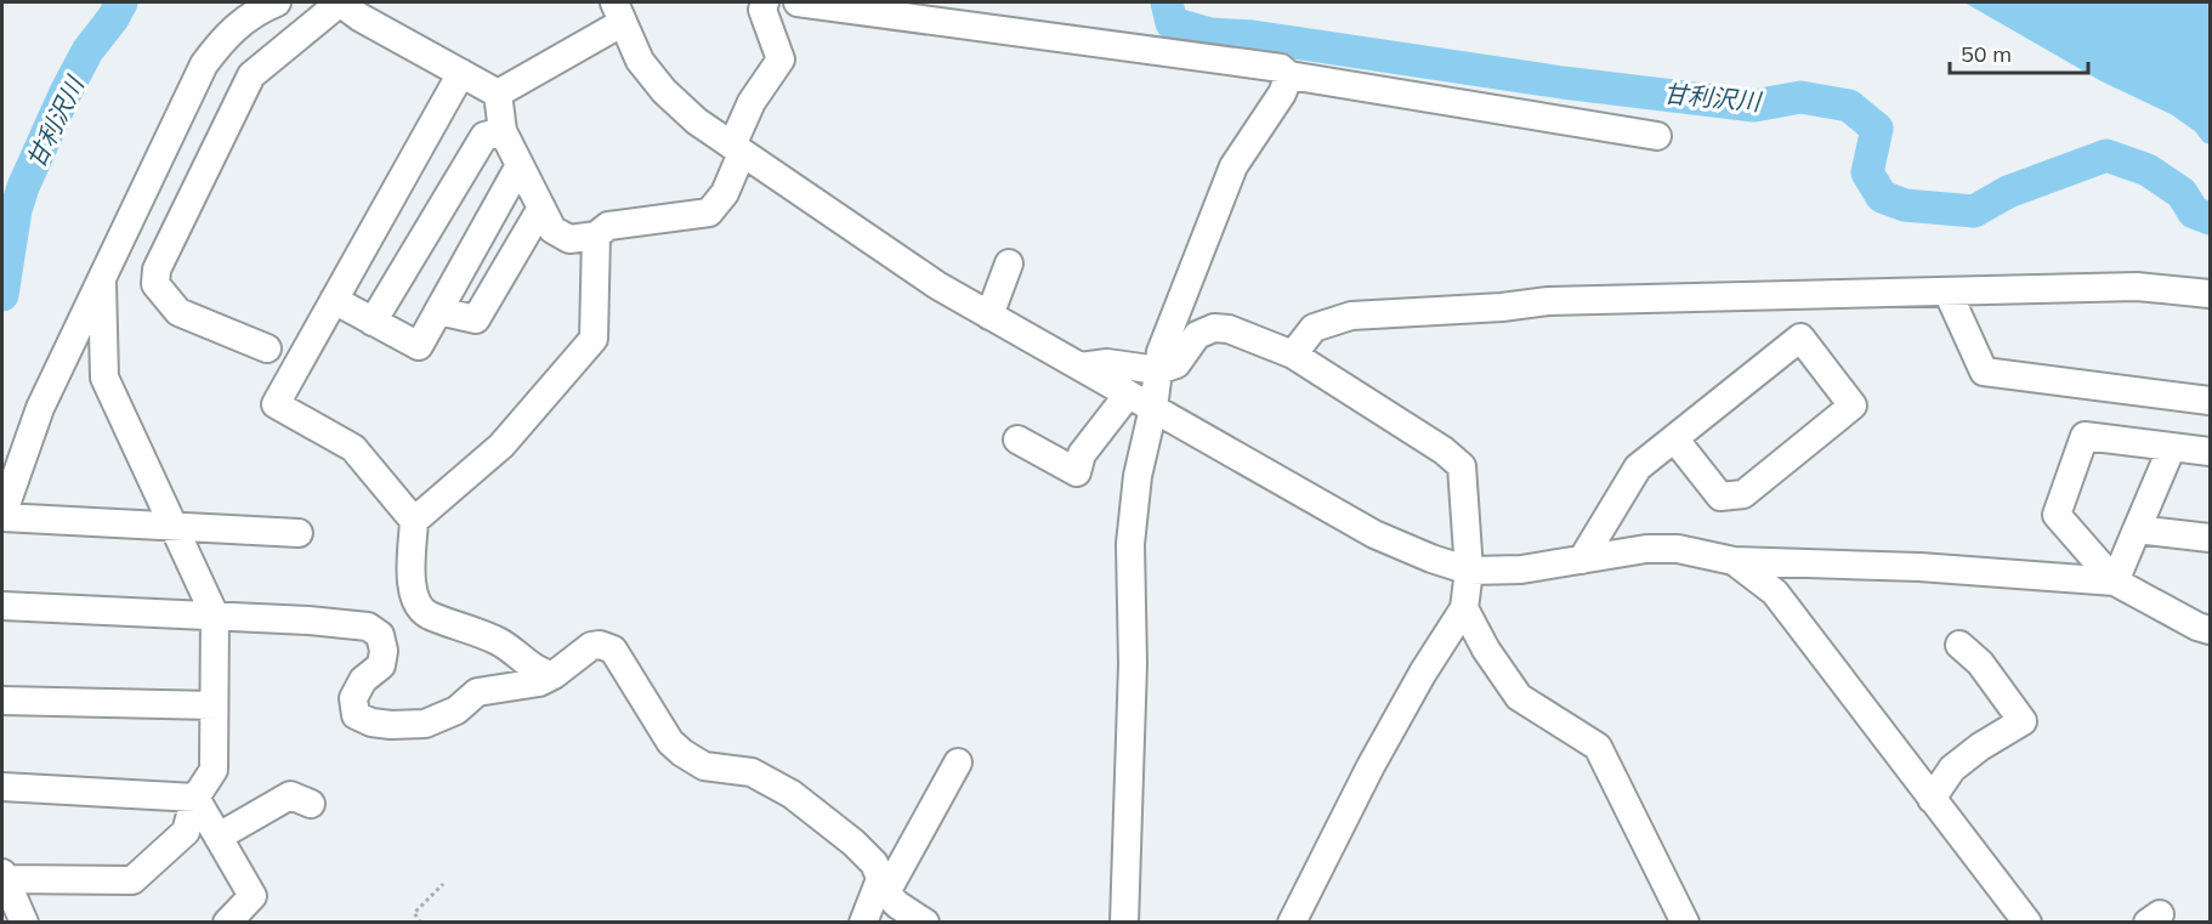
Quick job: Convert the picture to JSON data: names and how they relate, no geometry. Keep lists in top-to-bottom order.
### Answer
{
  "water": ["甘利沢川"],
  "scale_bar": "50 m"
}
